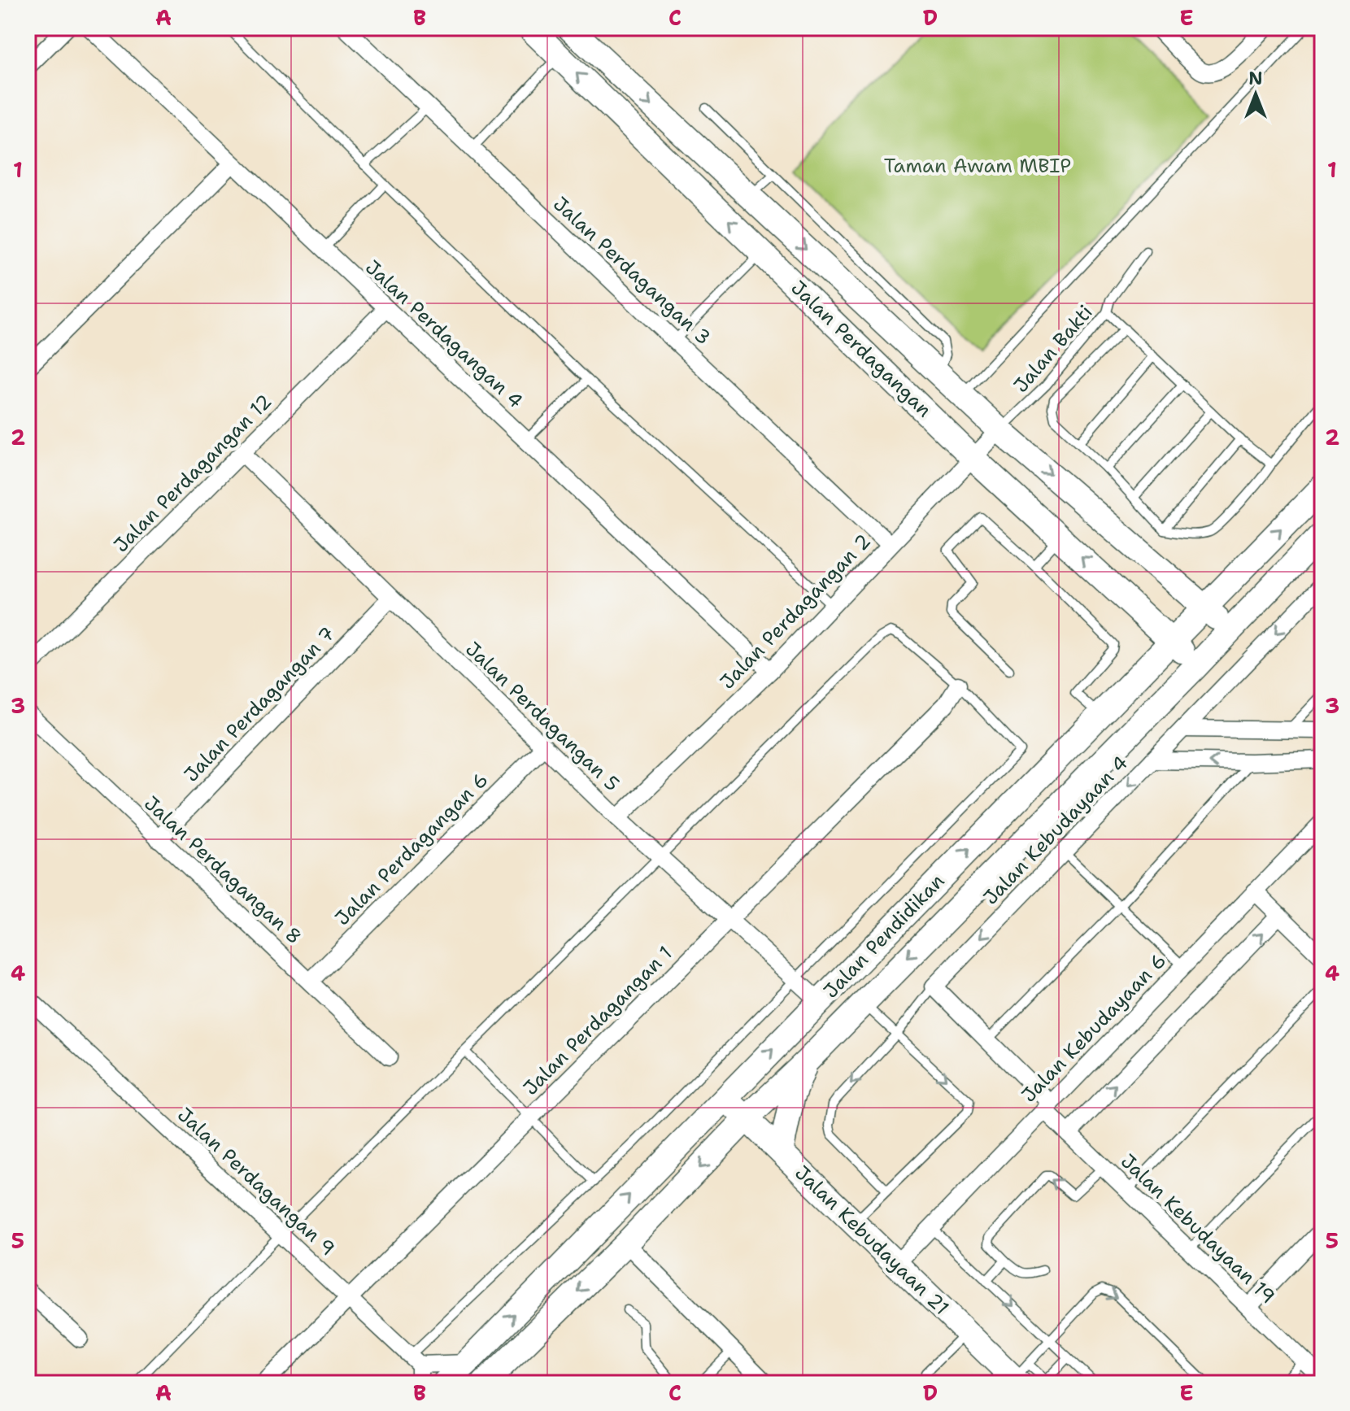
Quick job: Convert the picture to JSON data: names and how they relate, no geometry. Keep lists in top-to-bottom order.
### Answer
{
  "streets": {
    "main road": ["Jalan Perdagangan", "Jalan Pendidikan", "Jalan Kebudayaan 21"],
    "street": [
      "Jalan Perdagangan 3",
      "Jalan Perdagangan 4",
      "Jalan Perdagangan 12",
      "Jalan Perdagangan 2",
      "Jalan Perdagangan 7",
      "Jalan Perdagangan 5",
      "Jalan Kebudayaan 4",
      "Jalan Perdagangan 6",
      "Jalan Perdagangan 8",
      "Jalan Perdagangan 1",
      "Jalan Kebudayaan 6",
      "Jalan Perdagangan 9",
      "Jalan Kebudayaan 19"
    ],
    "lane": ["Jalan Bakti"]
  },
  "crossings": [
    ["Jalan Perdagangan 3", "Jalan Perdagangan 2"],
    ["Jalan Perdagangan 4", "Jalan Perdagangan 12"],
    ["Jalan Perdagangan 4", "Jalan Perdagangan 2"],
    ["Jalan Perdagangan", "Jalan Bakti"],
    ["Jalan Perdagangan", "Jalan Perdagangan 2"],
    ["Jalan Perdagangan", "Jalan Pendidikan"],
    ["Jalan Bakti", "Jalan Perdagangan 2"],
    ["Jalan Perdagangan 12", "Jalan Perdagangan 5"],
    ["Jalan Perdagangan 2", "Jalan Perdagangan 5"],
    ["Jalan Perdagangan 7", "Jalan Perdagangan 5"],
    ["Jalan Perdagangan 7", "Jalan Perdagangan 8"],
    ["Jalan Perdagangan 5", "Jalan Perdagangan 6"],
    ["Jalan Perdagangan 5", "Jalan Pendidikan"],
    ["Jalan Perdagangan 5", "Jalan Perdagangan 1"],
    ["Jalan Perdagangan 6", "Jalan Perdagangan 8"],
    ["Jalan Pendidikan", "Jalan Kebudayaan 21"],
    ["Jalan Perdagangan 1", "Jalan Perdagangan 9"],
    ["Jalan Kebudayaan 6", "Jalan Kebudayaan 19"],
    ["Jalan Kebudayaan 6", "Jalan Kebudayaan 21"]
  ],
  "one_way": ["Jalan Kebudayaan 4"],
  "parks": ["Taman Awam MBIP"],
  "north": "top",
  "grid": {
    "columns": [
      "A",
      "B",
      "C",
      "D",
      "E"
    ],
    "rows": [
      "1",
      "2",
      "3",
      "4",
      "5"
    ]
  }
}
